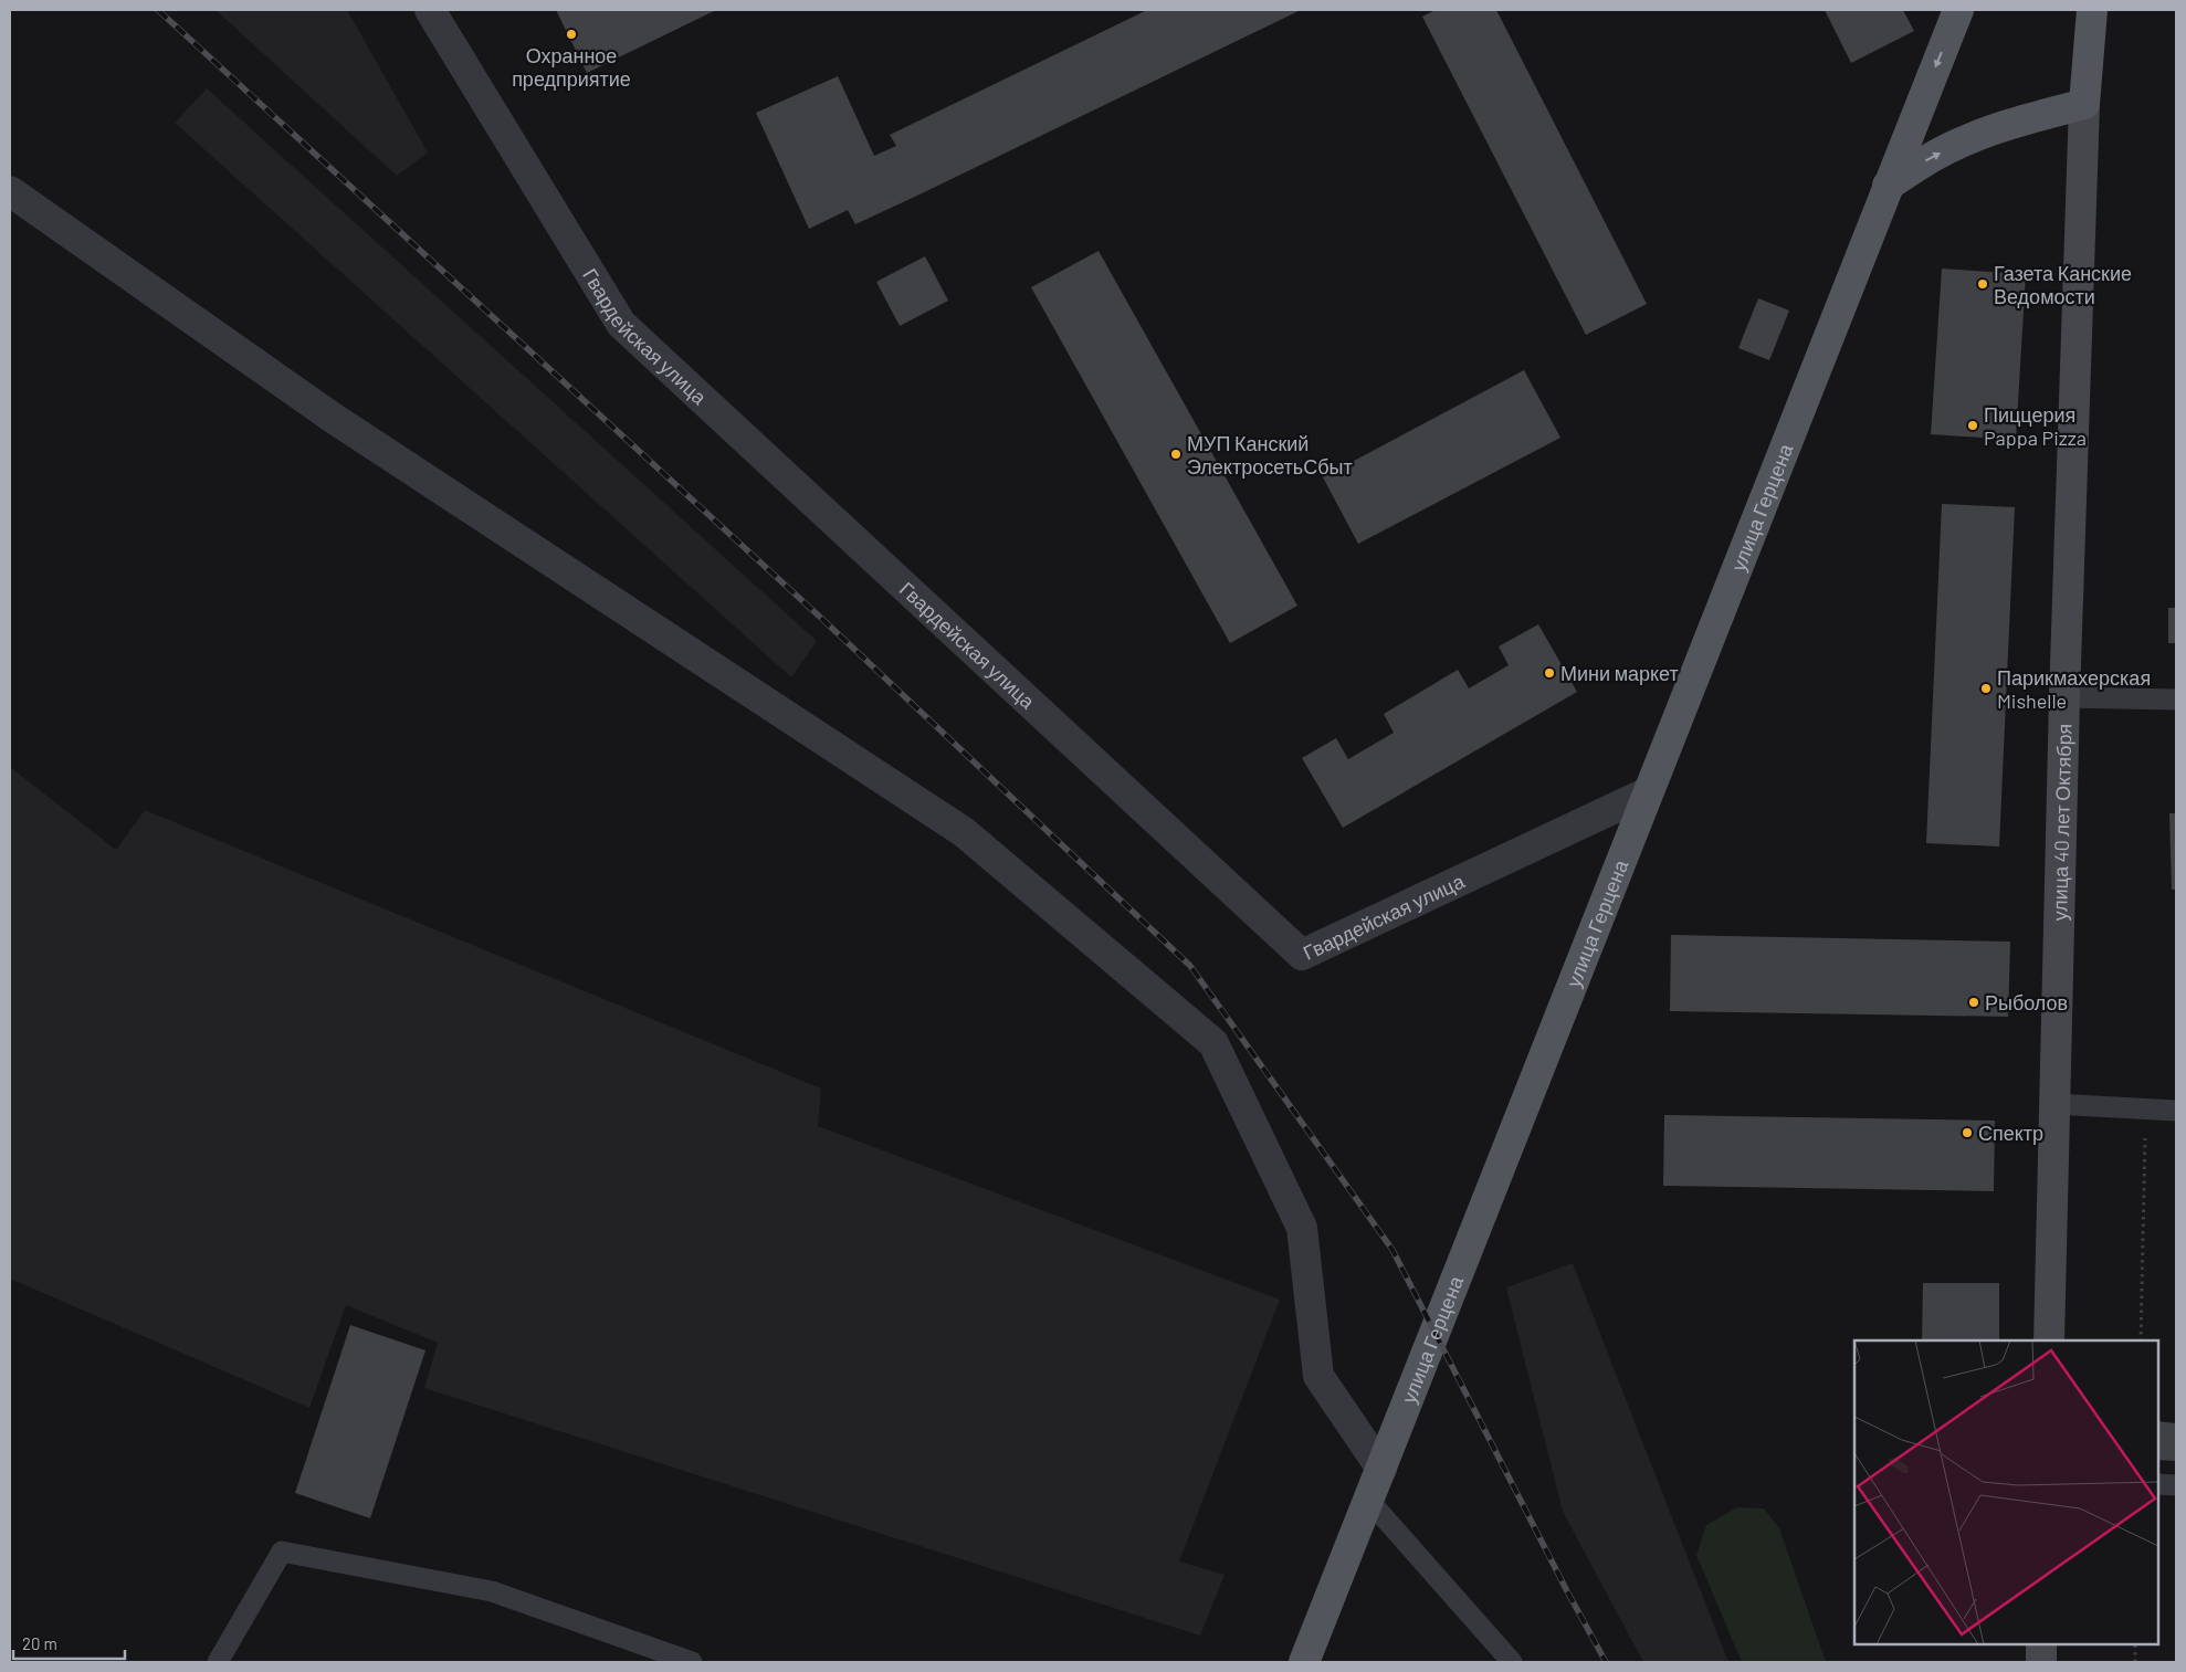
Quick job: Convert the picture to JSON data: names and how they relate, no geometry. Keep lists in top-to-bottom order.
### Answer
{
  "streets": {
    "main road": ["улица Герцена", "улица 40 лет Октября"],
    "street": ["Гвардейская улица"]
  },
  "crossings": [
    ["Гвардейская улица", "улица Герцена"]
  ],
  "places": [
    "Охранное предприятие",
    "Газета Канские Ведомости",
    "Пиццерия Pappa Pizza",
    "МУП Канский ЭлектросетьСбыт",
    "Мини маркет",
    "Парикмахерская Mishelle",
    "Рыболов",
    "Спектр"
  ],
  "scale_bar": "20 m"
}
